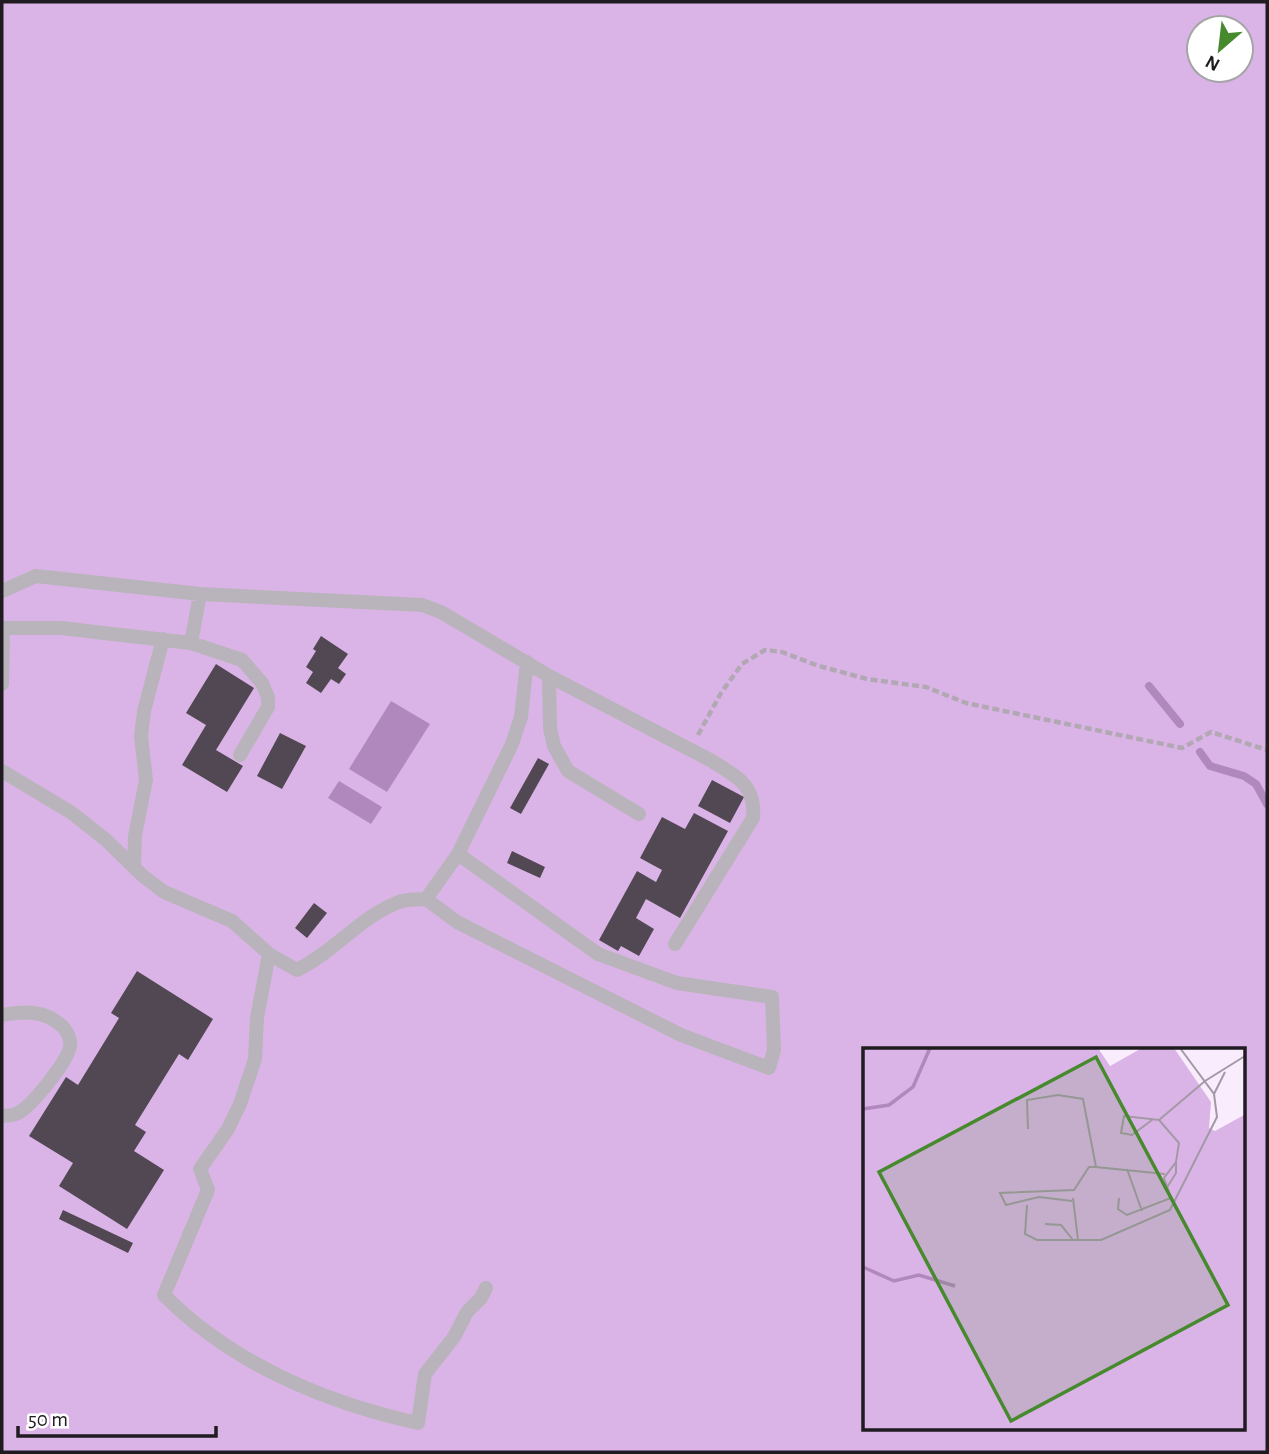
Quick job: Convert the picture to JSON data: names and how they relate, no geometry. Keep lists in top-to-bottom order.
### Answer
{
  "scale_bar": "50 m",
  "north": "bottom left"
}
